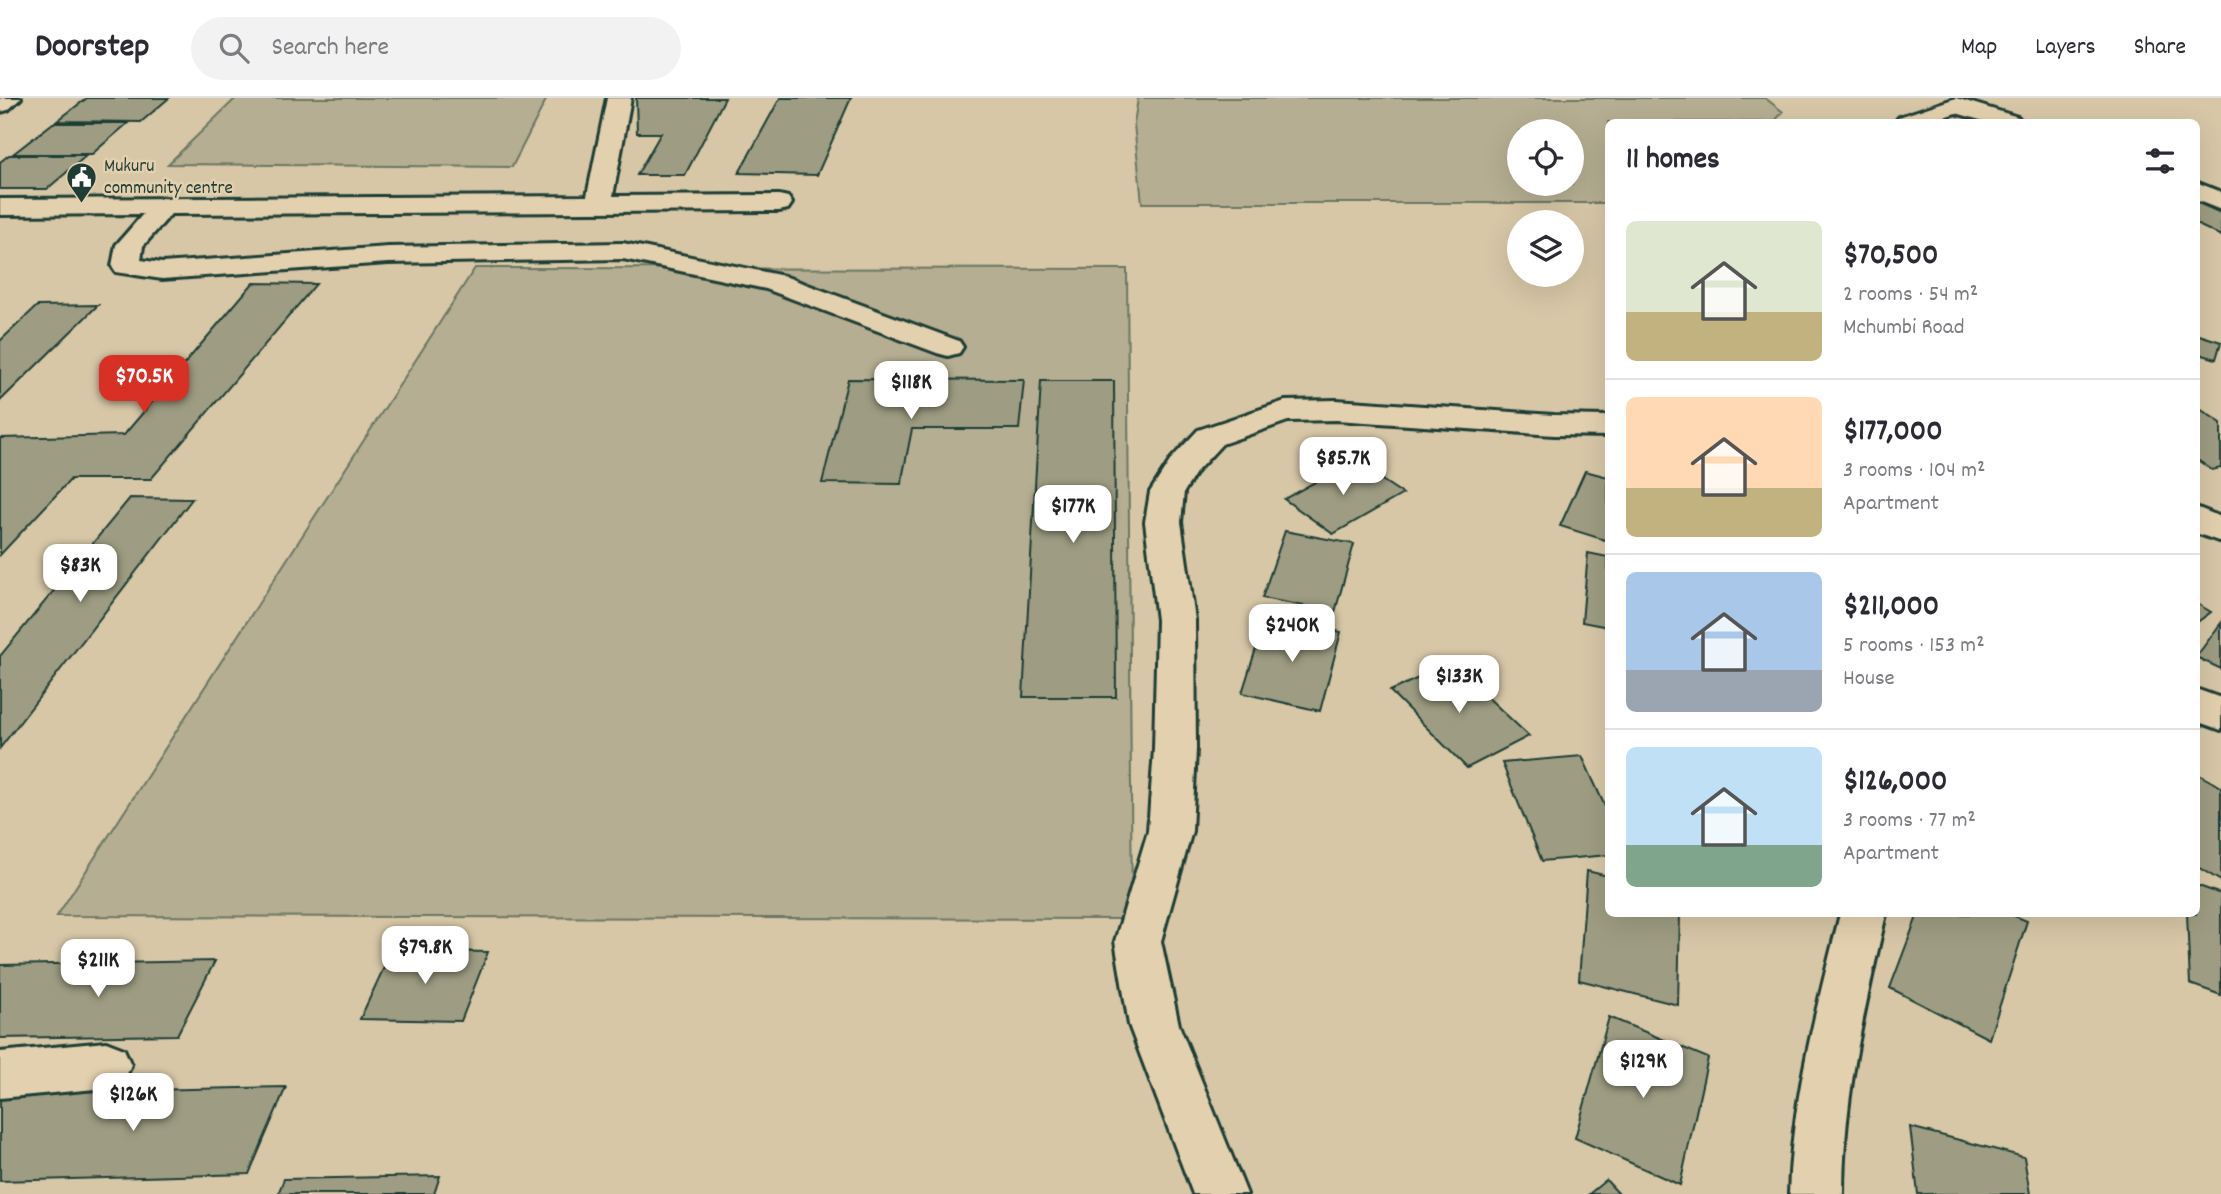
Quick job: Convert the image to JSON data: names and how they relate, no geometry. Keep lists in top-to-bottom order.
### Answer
{
  "places": {
    "public building": ["Mukuru community centre"]
  },
  "page": {
    "header": "Doorstep",
    "search": "Search here",
    "nav": ["Map", "Layers", "Share"],
    "heading": "11 homes",
    "list": [
      {
        "name": "$70,500",
        "note": "2 rooms · 54 m² · Mchumbi Road"
      },
      {
        "name": "$177,000",
        "note": "3 rooms · 104 m² · Apartment"
      },
      {
        "name": "$211,000",
        "note": "5 rooms · 153 m² · House"
      },
      {
        "name": "$126,000",
        "note": "3 rooms · 77 m² · Apartment"
      }
    ],
    "price": [
      "$70.5K",
      "$118K",
      "$85.7K",
      "$177K",
      "$83K",
      "$240K",
      "$133K",
      "$79.8K",
      "$211K",
      "$129K",
      "$126K"
    ]
  }
}
